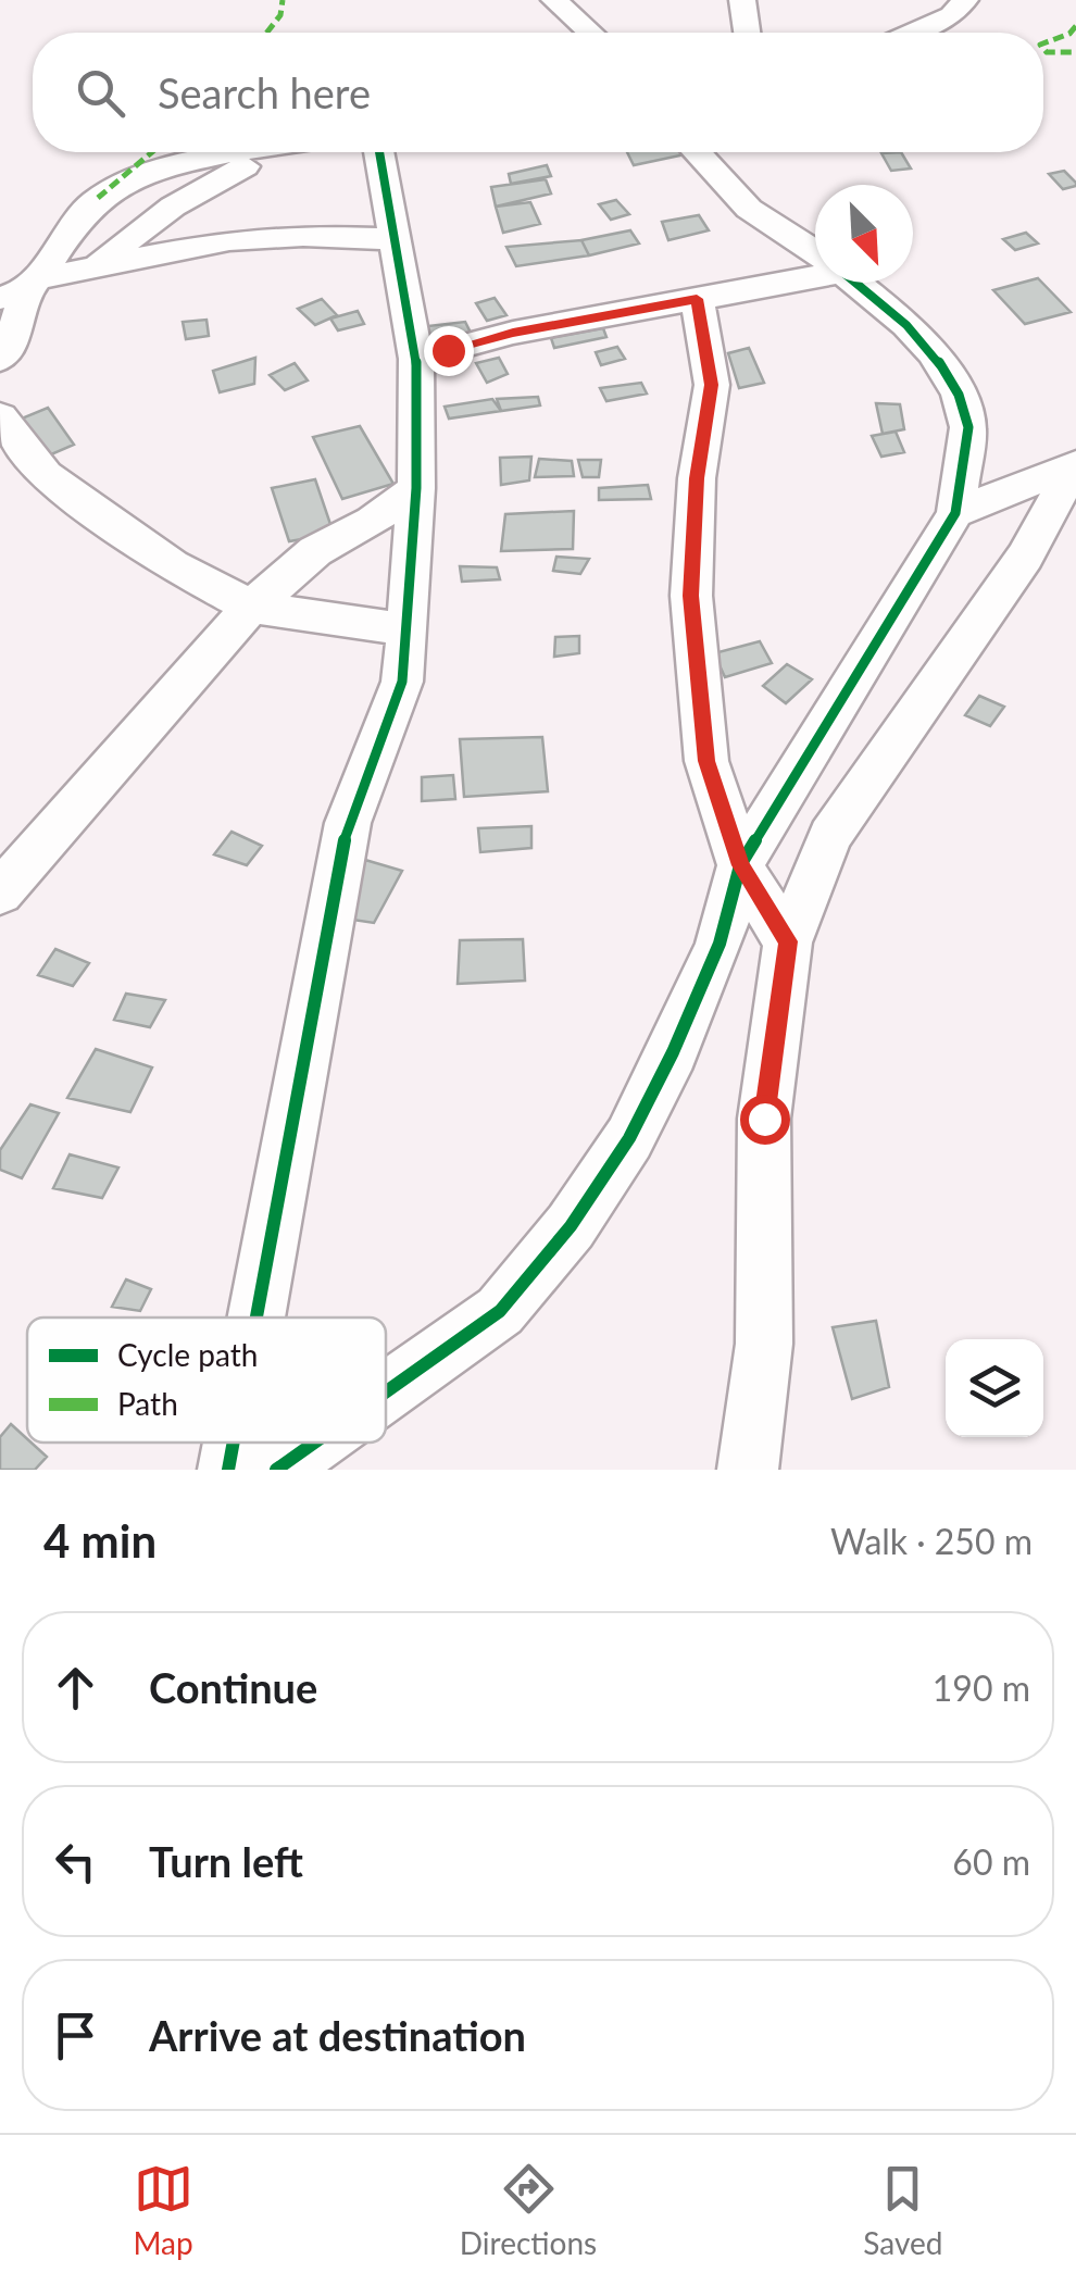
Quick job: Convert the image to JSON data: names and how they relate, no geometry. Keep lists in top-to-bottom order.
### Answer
{
  "legend": ["Cycle path", "Path"],
  "north": "bottom right",
  "page": {
    "search": "Search here",
    "heading": ["4 min", "Walk · 250 m"],
    "list": [
      ["Continue", "190 m"],
      ["Turn left", "60 m"],
      "Arrive at destination"
    ],
    "nav": ["Map", "Directions", "Saved"]
  }
}
